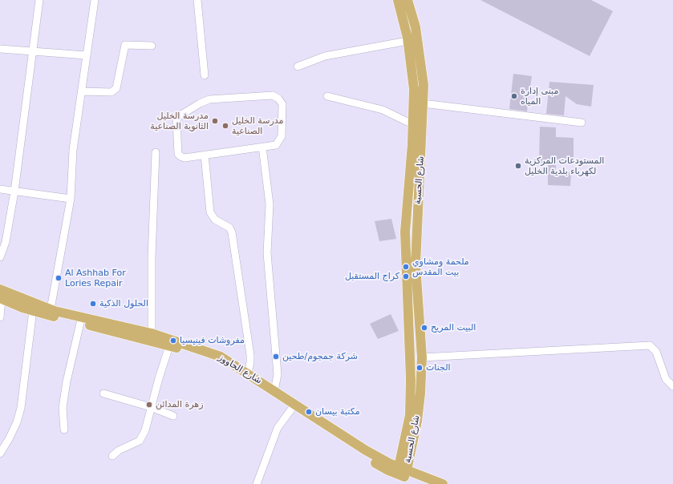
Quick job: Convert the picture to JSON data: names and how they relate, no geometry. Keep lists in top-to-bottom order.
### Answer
{
  "streets": {
    "main road": ["شارع الحسبة", "شارع الحاووز"]
  },
  "crossings": [
    ["شارع الحسبة", "شارع الحاووز"]
  ],
  "places": [
    "مبنى إدارة المياه",
    "مدرسة الخليل الثانوية الصناعية",
    "مدرسة الخليل الصناعية",
    "المستودعات المركزية لكهرباء بلدية الخليل",
    "ملحمة ومشاوي بيت المقدس",
    "كراج المستقبل",
    "Al Ashhab For Lories Repair",
    "الحلول الذكية",
    "البيت المريح",
    "مفروشات فينيسيا",
    "شركة جمجوم/طحين",
    "الجنات",
    "زهرة المدائن",
    "مكتبة بيسان"
  ]
}
